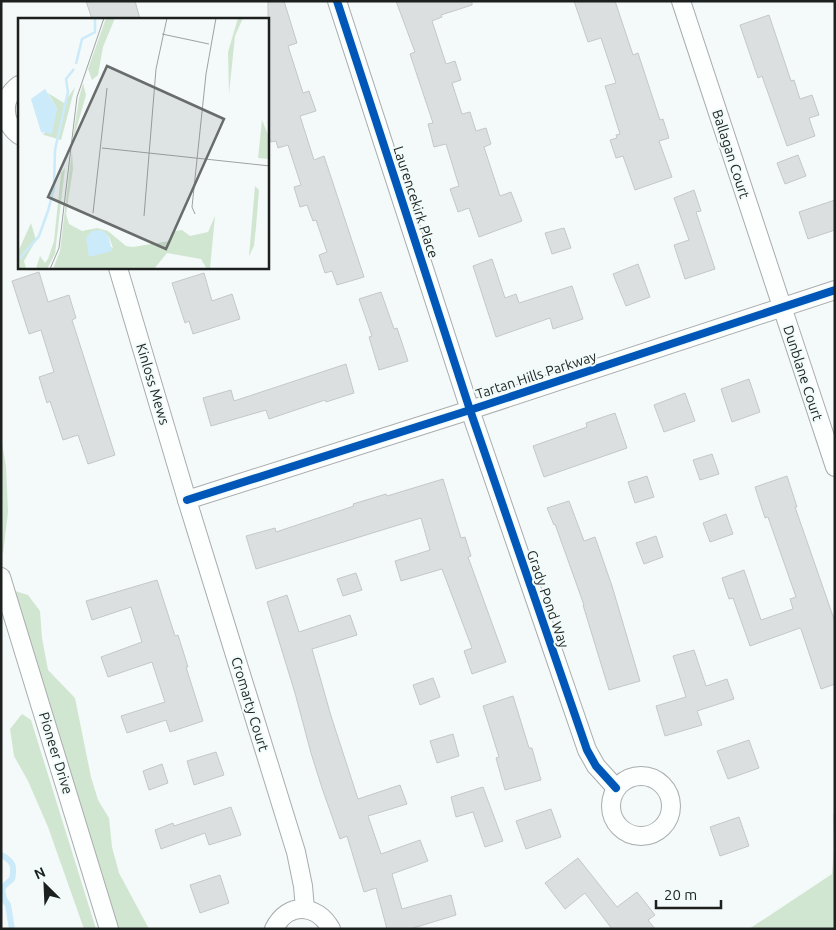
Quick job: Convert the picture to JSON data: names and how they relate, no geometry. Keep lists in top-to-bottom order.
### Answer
{
  "streets": {
    "street": [
      "Ballagan Court",
      "Laurencekirk Place",
      "Dunblane Court",
      "Tartan Hills Parkway",
      "Kinloss Mews",
      "Grady Pond Way",
      "Cromarty Court",
      "Pioneer Drive"
    ]
  },
  "crossings": [
    ["Ballagan Court", "Dunblane Court"],
    ["Ballagan Court", "Tartan Hills Parkway"],
    ["Laurencekirk Place", "Tartan Hills Parkway"],
    ["Laurencekirk Place", "Grady Pond Way"],
    ["Dunblane Court", "Tartan Hills Parkway"],
    ["Tartan Hills Parkway", "Kinloss Mews"],
    ["Tartan Hills Parkway", "Grady Pond Way"],
    ["Tartan Hills Parkway", "Cromarty Court"],
    ["Kinloss Mews", "Cromarty Court"]
  ],
  "scale_bar": "20 m",
  "north": "top left"
}
